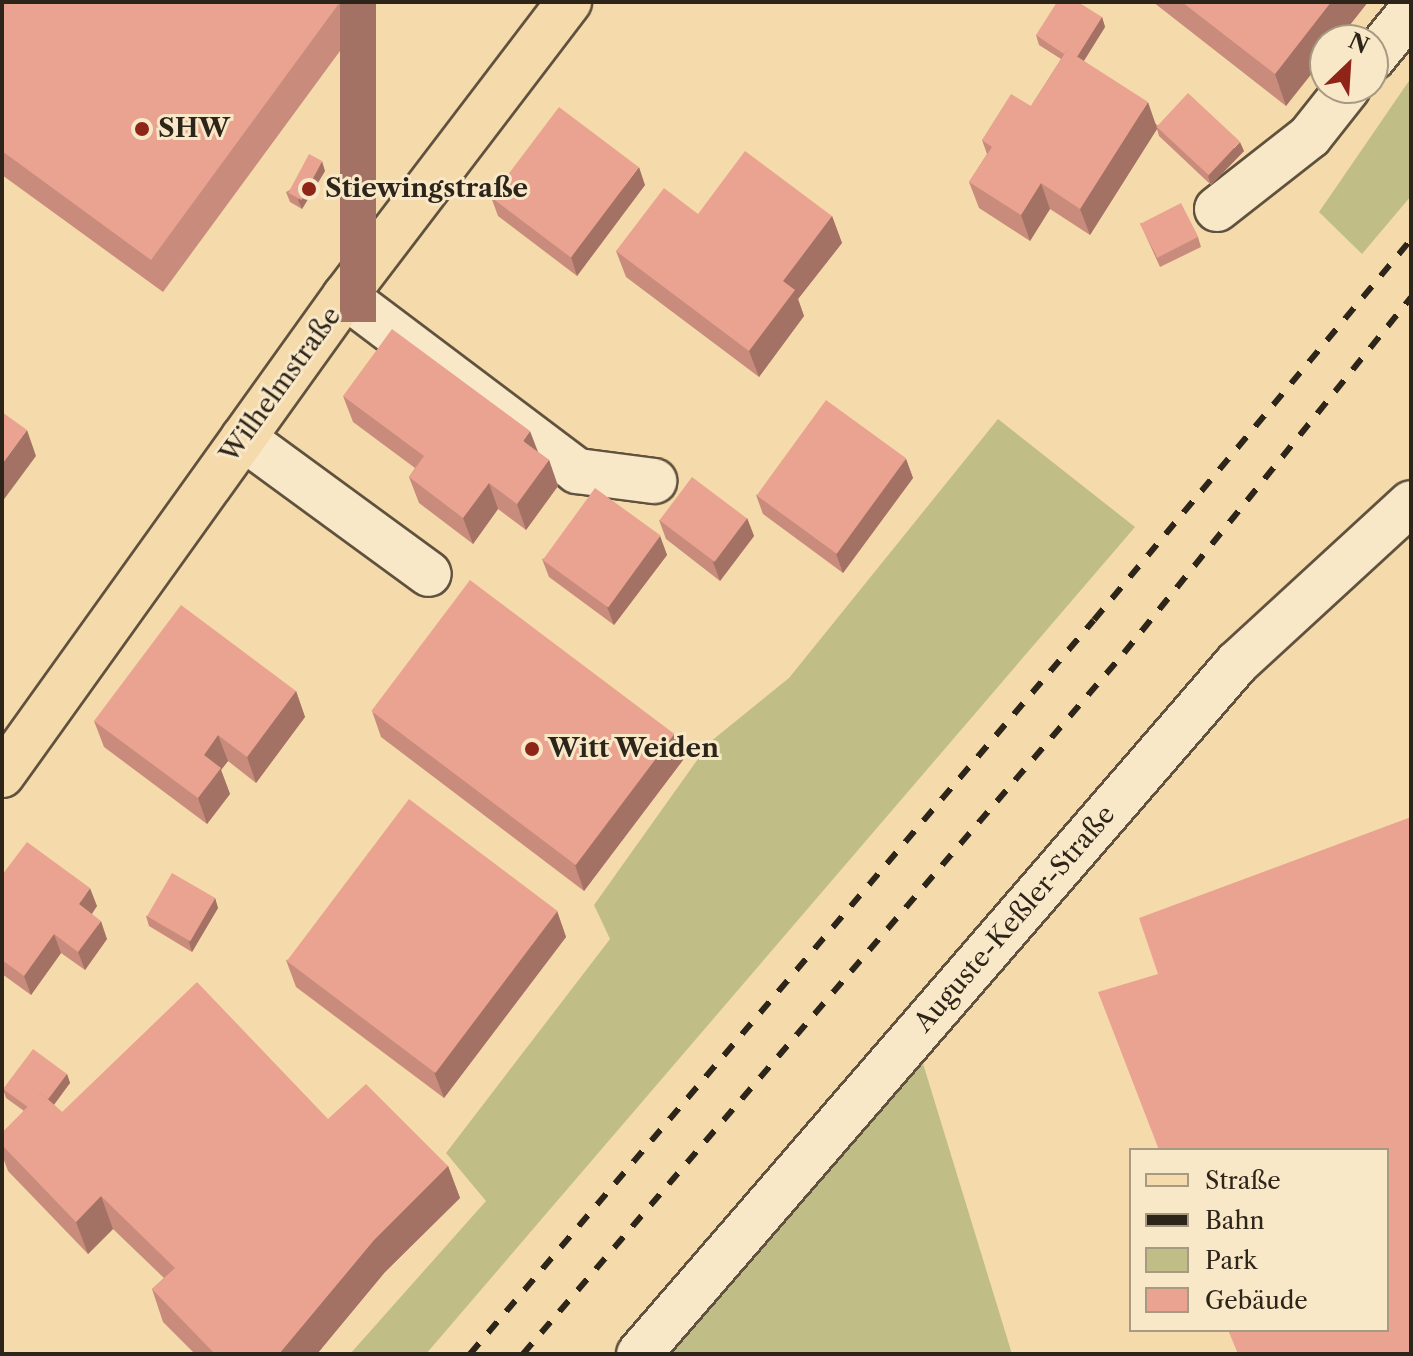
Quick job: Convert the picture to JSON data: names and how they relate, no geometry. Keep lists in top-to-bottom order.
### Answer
{
  "streets": {
    "main road": ["Wilhelmstraße"],
    "street": ["Auguste-Keßler-Straße"]
  },
  "places": ["SHW", "Stiewingstraße", "Witt Weiden"],
  "legend": [
    "Straße",
    "Bahn",
    "Park",
    "Gebäude"
  ],
  "north": "top right"
}
